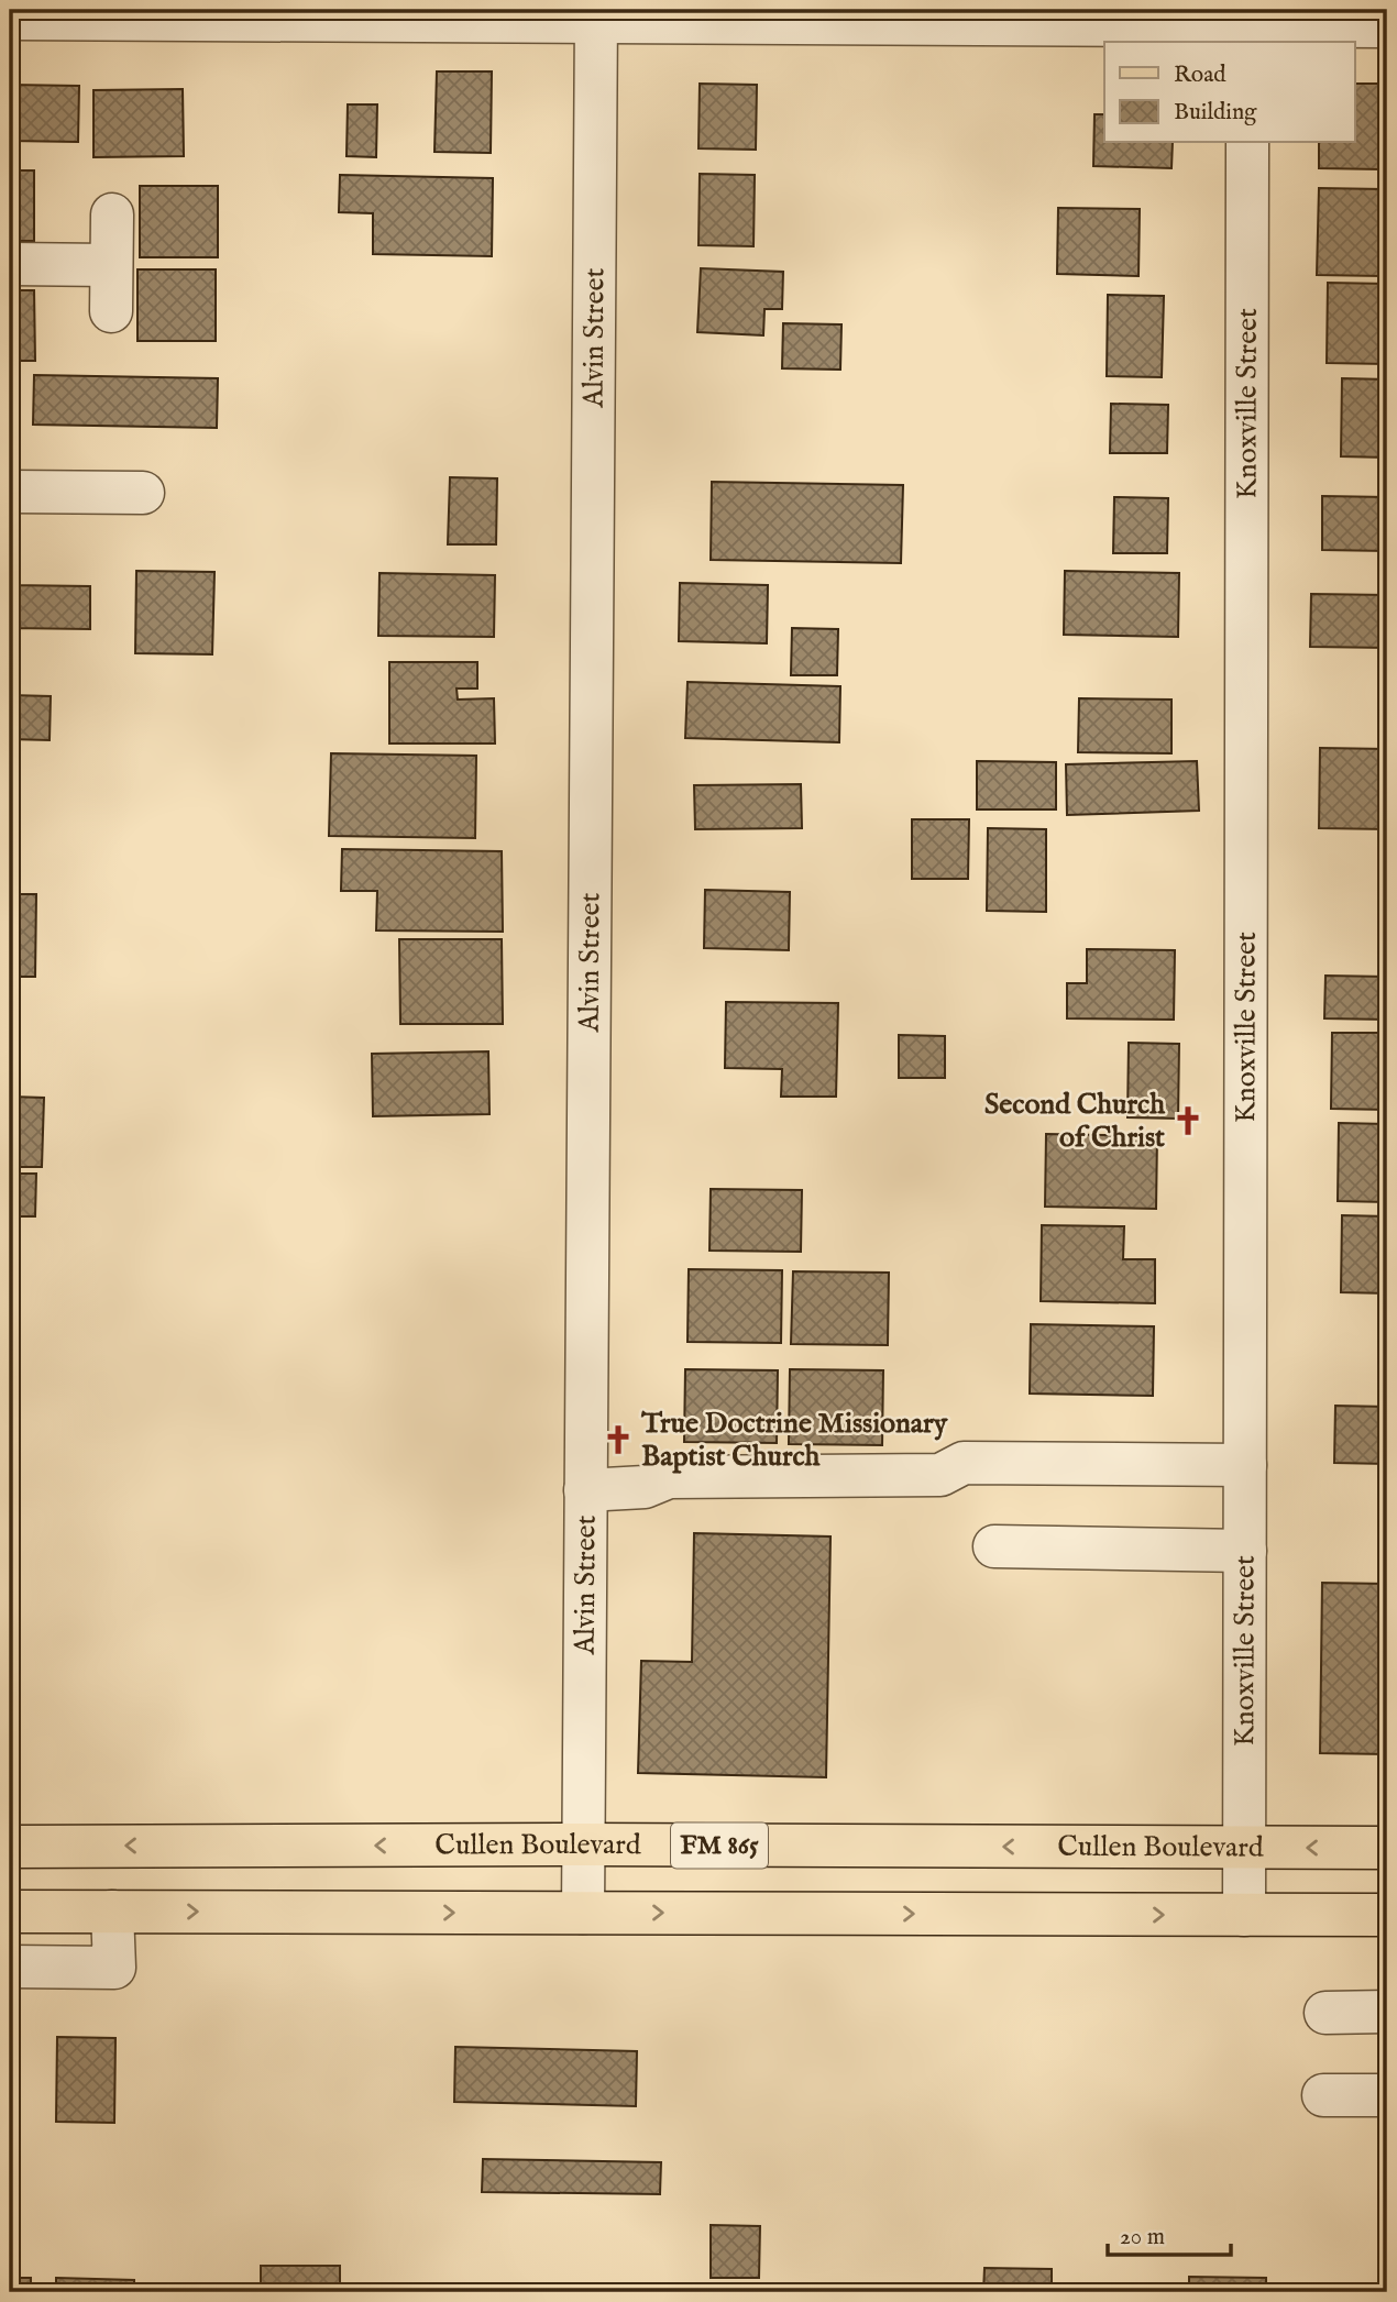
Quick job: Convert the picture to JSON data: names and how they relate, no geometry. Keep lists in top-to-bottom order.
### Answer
{
  "streets": {
    "main road": ["Cullen Boulevard", "FM 865"],
    "street": ["Alvin Street", "Knoxville Street"]
  },
  "crossings": [
    ["Alvin Street", "Cullen Boulevard"],
    ["Knoxville Street", "Cullen Boulevard"]
  ],
  "places": {
    "church": ["Second Church of Christ", "True Doctrine Missionary Baptist Church"]
  },
  "legend": ["Road", "Building"],
  "scale_bar": "20 m"
}
